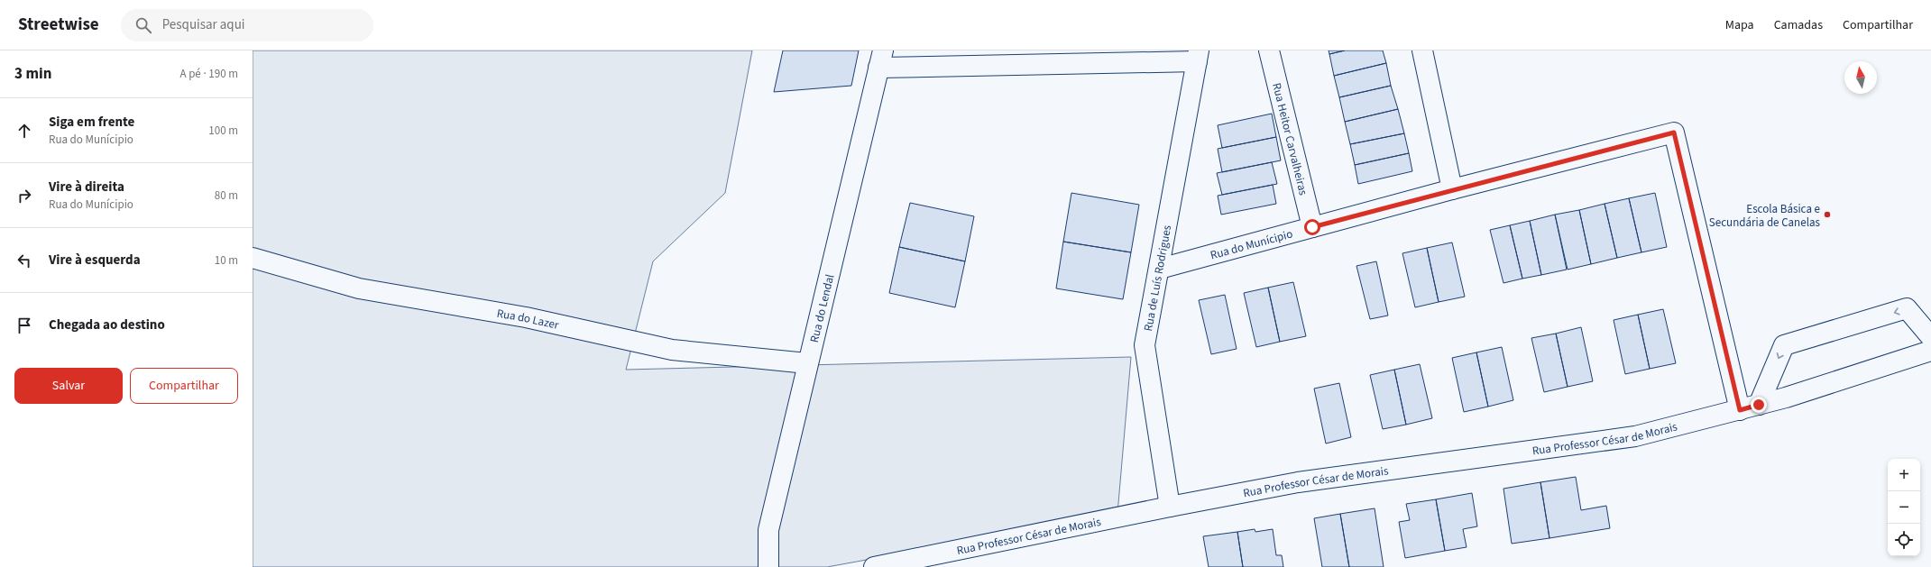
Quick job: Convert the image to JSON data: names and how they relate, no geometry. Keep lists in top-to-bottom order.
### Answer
{
  "streets": {
    "street": [
      "Rua Heitor Carvalheiras",
      "Rua do Munícipio",
      "Rua de Luís Rodrigues",
      "Rua do Lendal",
      "Rua do Lazer",
      "Rua Professor César de Morais"
    ]
  },
  "crossings": [
    ["Rua Heitor Carvalheiras", "Rua do Munícipio"],
    ["Rua do Munícipio", "Rua de Luís Rodrigues"],
    ["Rua do Munícipio", "Rua Professor César de Morais"],
    ["Rua de Luís Rodrigues", "Rua Professor César de Morais"],
    ["Rua do Lendal", "Rua do Lazer"]
  ],
  "places": ["Escola Básica e Secundária de Canelas"],
  "north": "top",
  "page": {
    "header": "Streetwise",
    "search": "Pesquisar aqui",
    "nav": ["Mapa", "Camadas", "Compartilhar"],
    "heading": ["3 min", "A pé · 190 m"],
    "list": [
      ["Siga em frente", "Rua do Munícipio", "100 m"],
      ["Vire à direita", "Rua do Munícipio", "80 m"],
      ["Vire à esquerda", "10 m"],
      "Chegada ao destino"
    ],
    "buttons": ["Salvar", "Compartilhar"],
    "map_buttons": ["+", "−"]
  }
}
